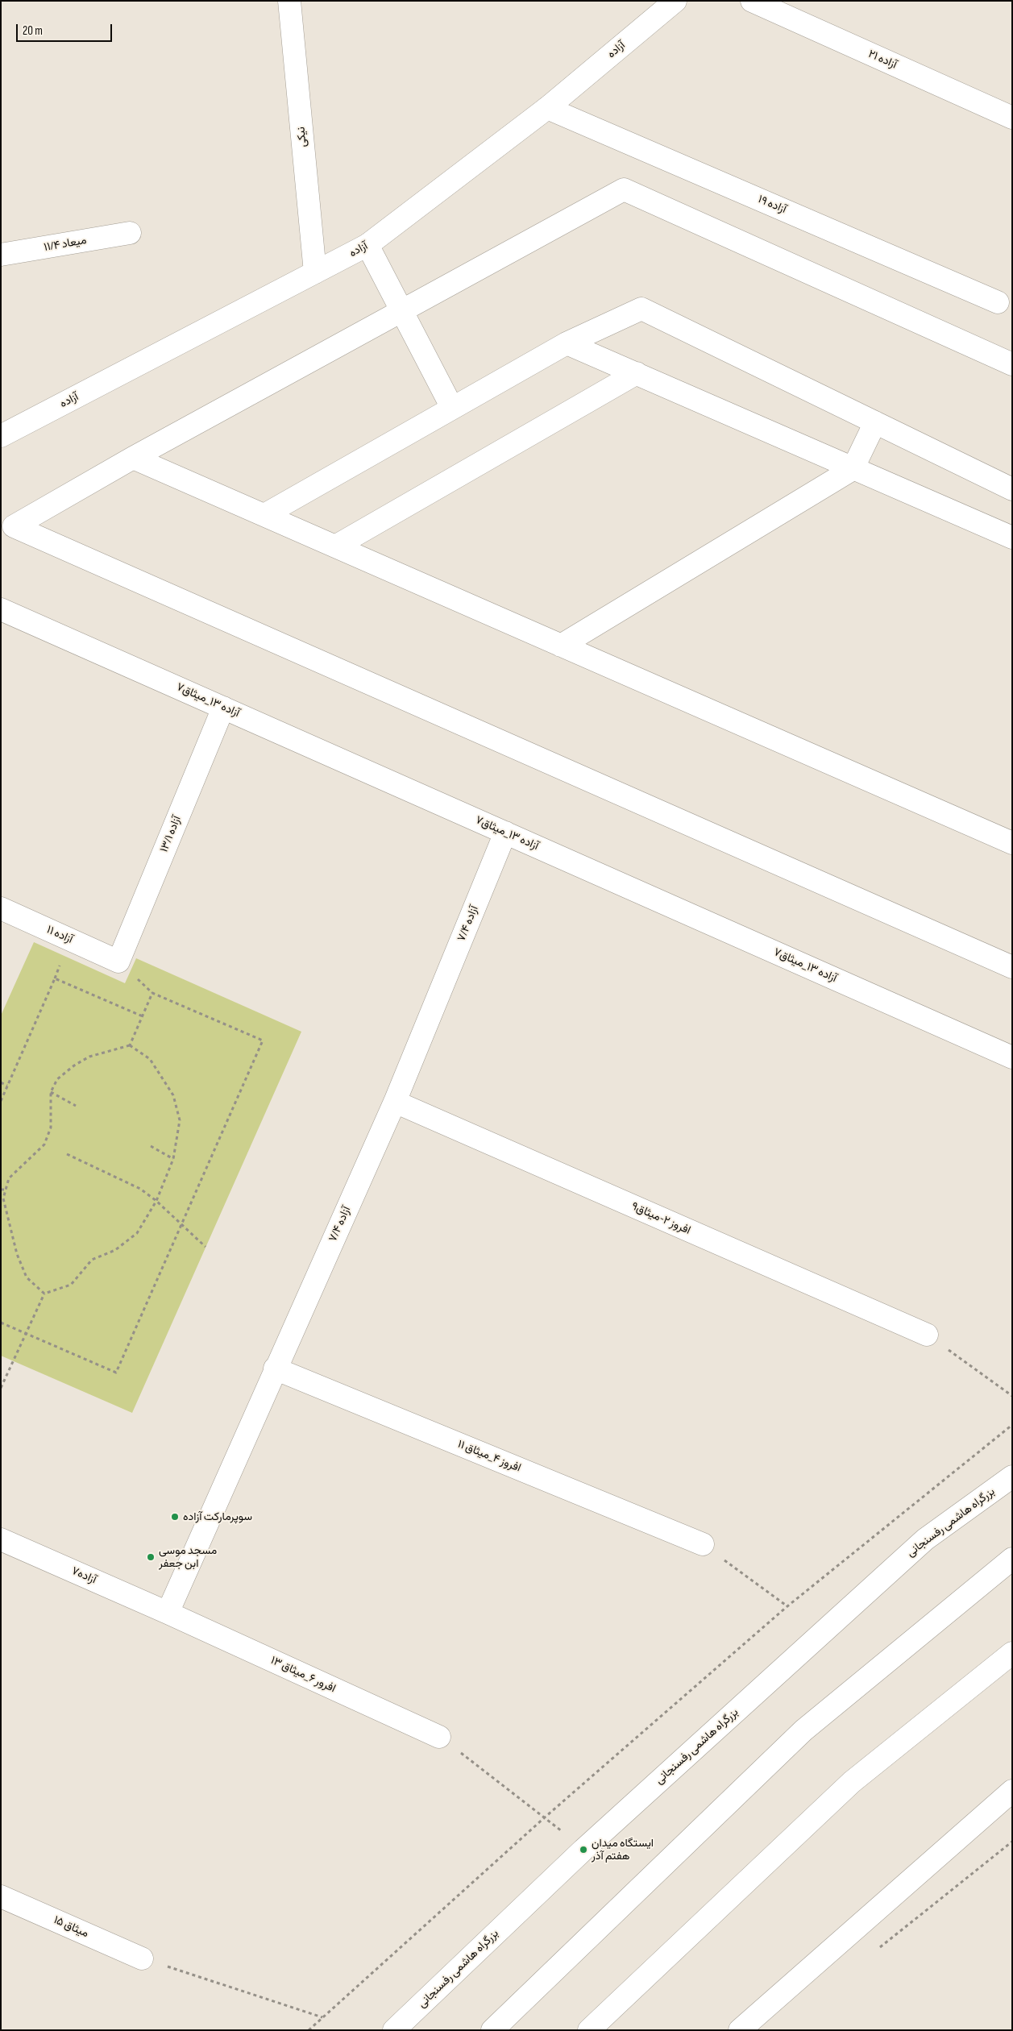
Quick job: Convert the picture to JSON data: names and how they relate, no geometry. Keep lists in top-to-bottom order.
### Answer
{
  "streets": {
    "main road": [
      "آزاده",
      "آزاده ۲۱",
      "نیکی",
      "آزاده ۱۹",
      "میعاد ۱۱/۴",
      "آزاده ۱۳_میثاق۷",
      "آزاده ۱۳/۱",
      "آزاده ۷/۴",
      "آزاده ۱۱",
      "افروز ۲-میثاق۹",
      "افروز ۴_میثاق ۱۱",
      "بزرگراه هاشمی رفسنجانی",
      "آزاده۷",
      "افرور ۶_میثاق ۱۳",
      "میثاق ۱۵"
    ]
  },
  "crossings": [
    ["آزاده", "نیکی"],
    ["آزاده", "آزاده ۱۹"],
    ["آزاده ۱۳_میثاق۷", "آزاده ۱۳/۱"],
    ["آزاده ۱۳_میثاق۷", "آزاده ۷/۴"],
    ["آزاده ۱۳/۱", "آزاده ۱۱"],
    ["آزاده ۷/۴", "افروز ۲-میثاق۹"],
    ["آزاده ۷/۴", "افروز ۴_میثاق ۱۱"],
    ["آزاده ۷/۴", "آزاده۷"],
    ["آزاده ۷/۴", "افرور ۶_میثاق ۱۳"],
    ["آزاده۷", "افرور ۶_میثاق ۱۳"]
  ],
  "places": ["سوپرمارکت آزاده", "مسجد موسی ابن جعفر", "ایستگاه میدان هفتم آذر"],
  "scale_bar": "20 m"
}
